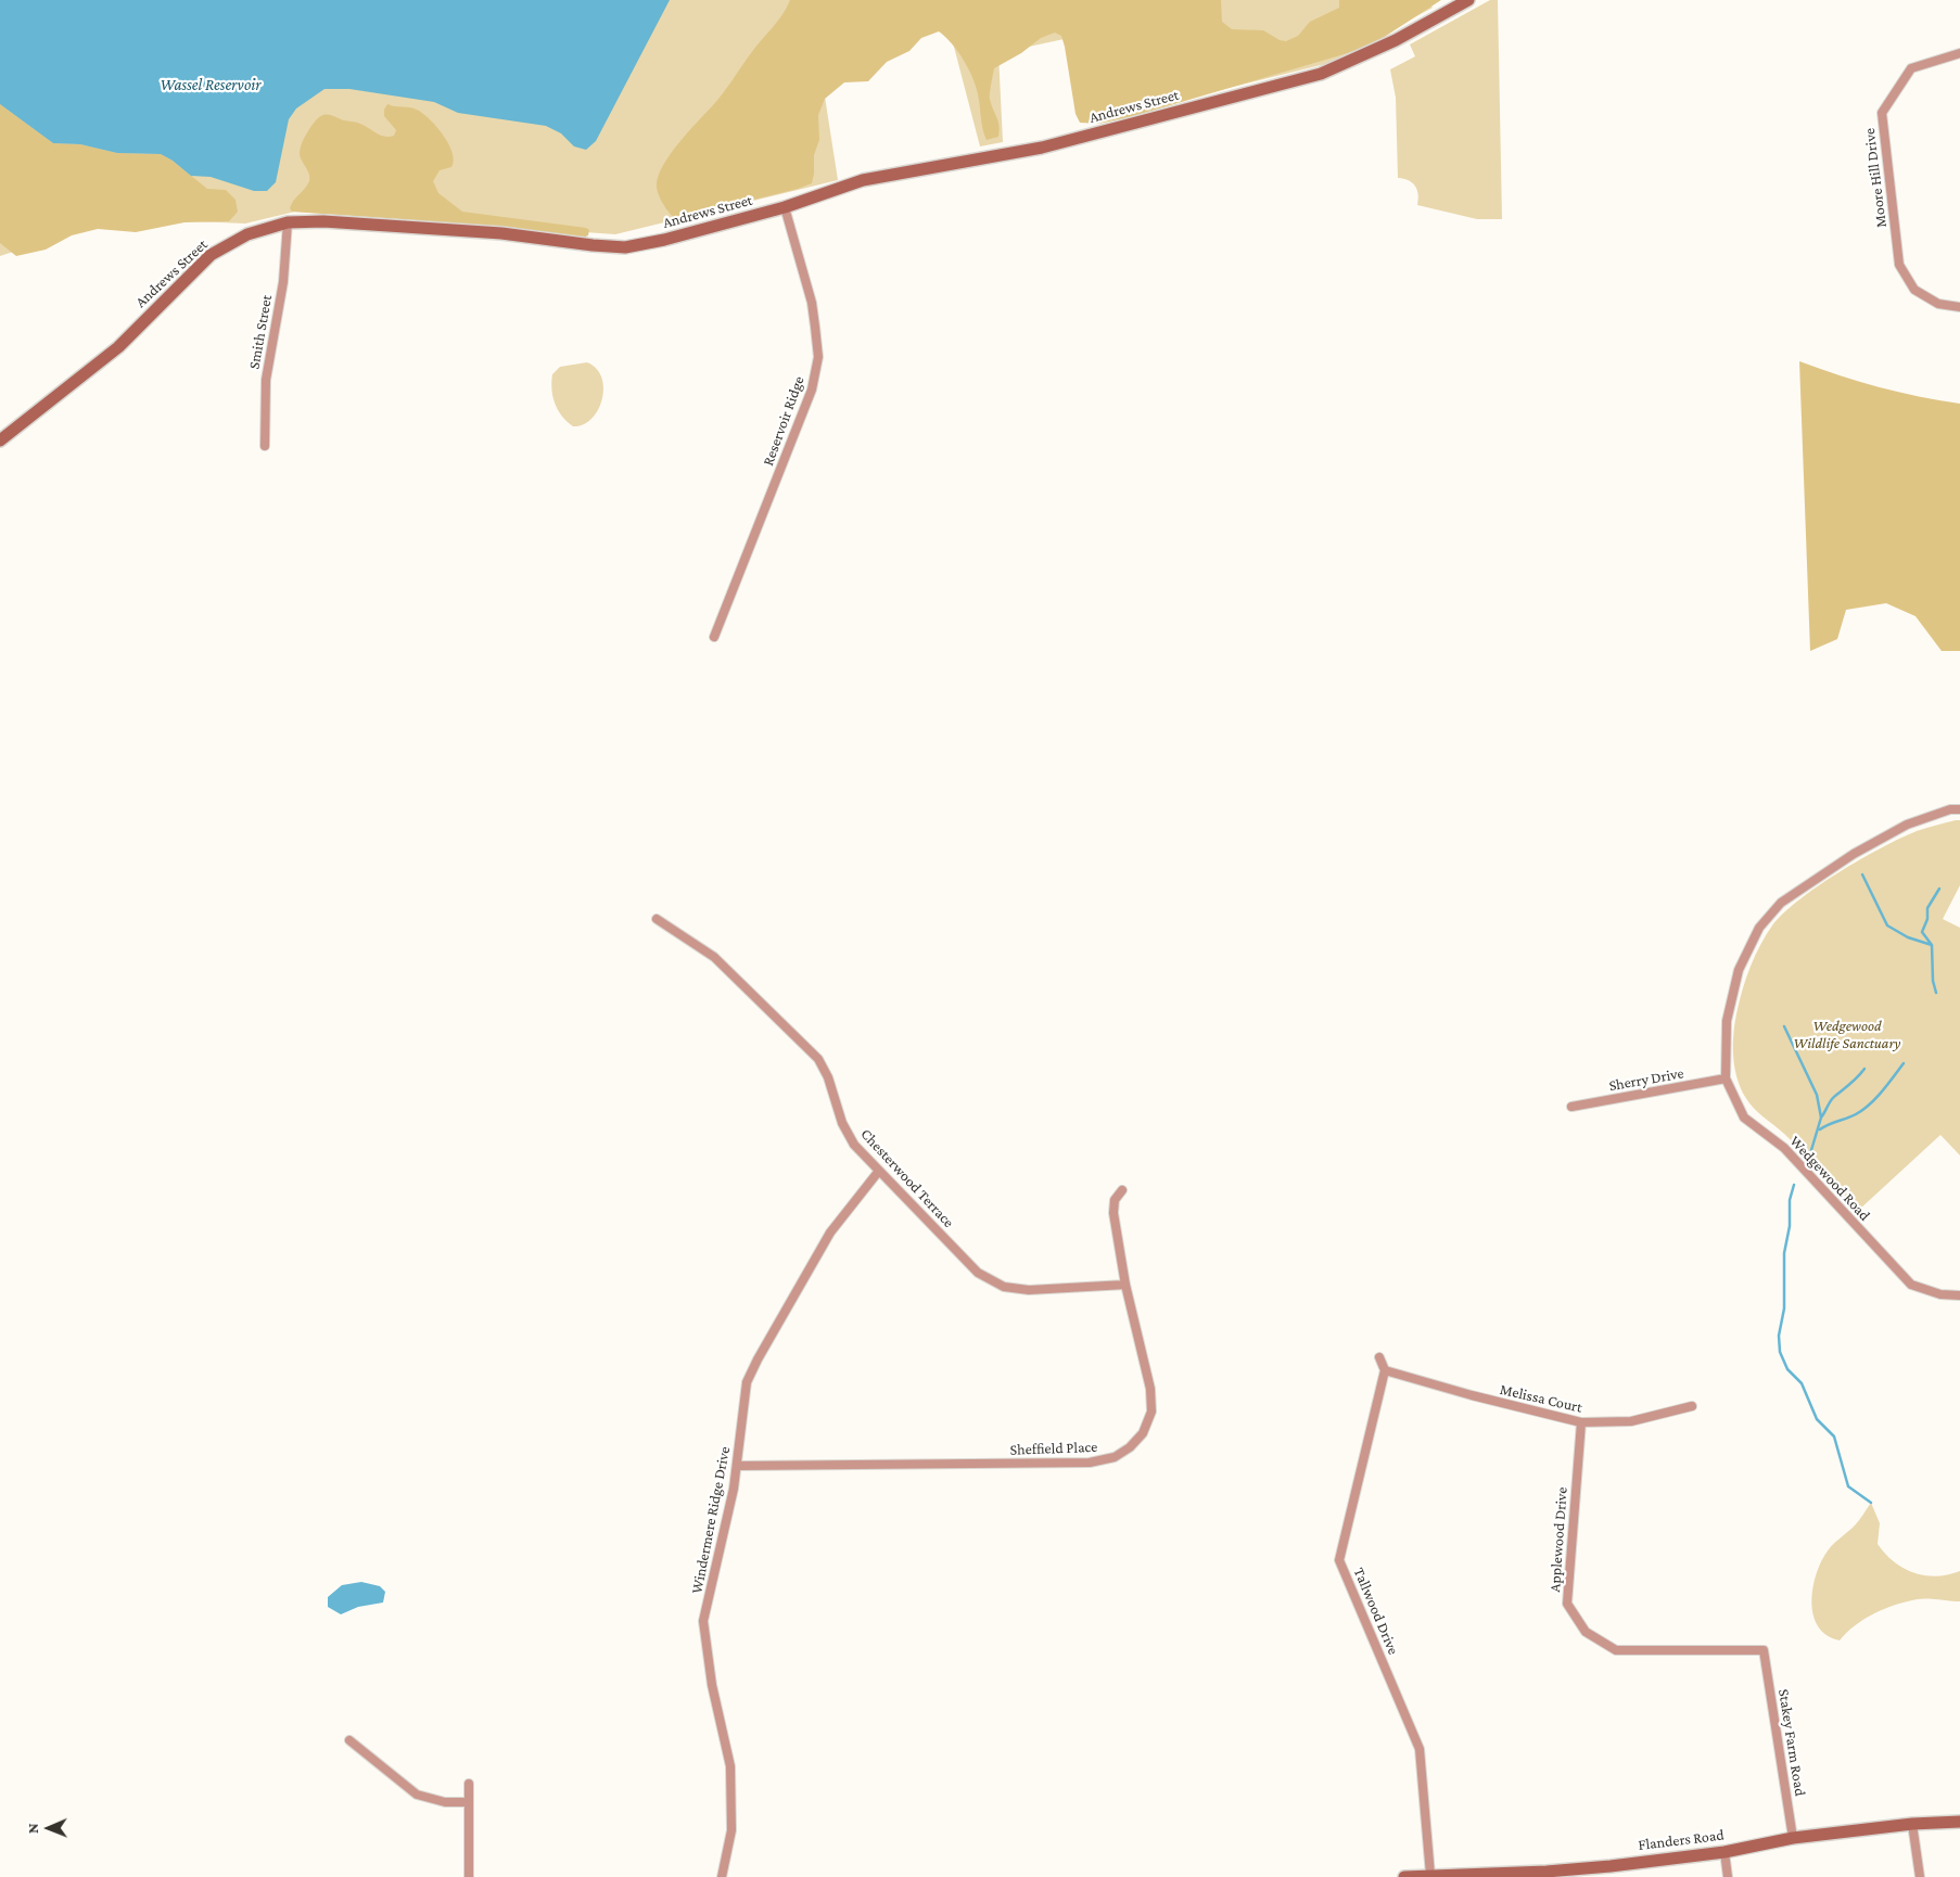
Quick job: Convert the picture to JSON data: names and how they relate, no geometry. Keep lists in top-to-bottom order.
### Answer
{
  "streets": {
    "street": [
      "Andrews Street",
      "Moore Hill Drive",
      "Smith Street",
      "Reservoir Ridge",
      "Sherry Drive",
      "Chesterwood Terrace",
      "Wedgewood Road",
      "Melissa Court",
      "Sheffield Place",
      "Windermere Ridge Drive",
      "Applewood Drive",
      "Tallwood Drive",
      "Stakey Farm Road",
      "Flanders Road"
    ]
  },
  "crossings": [
    ["Andrews Street", "Smith Street"],
    ["Andrews Street", "Reservoir Ridge"],
    ["Sherry Drive", "Wedgewood Road"],
    ["Chesterwood Terrace", "Sheffield Place"],
    ["Chesterwood Terrace", "Windermere Ridge Drive"],
    ["Melissa Court", "Applewood Drive"],
    ["Melissa Court", "Tallwood Drive"],
    ["Sheffield Place", "Windermere Ridge Drive"],
    ["Applewood Drive", "Stakey Farm Road"],
    ["Tallwood Drive", "Flanders Road"],
    ["Stakey Farm Road", "Flanders Road"]
  ],
  "water": ["Wassel Reservoir"],
  "parks": ["Wedgewood Wildlife Sanctuary"],
  "north": "left"
}
